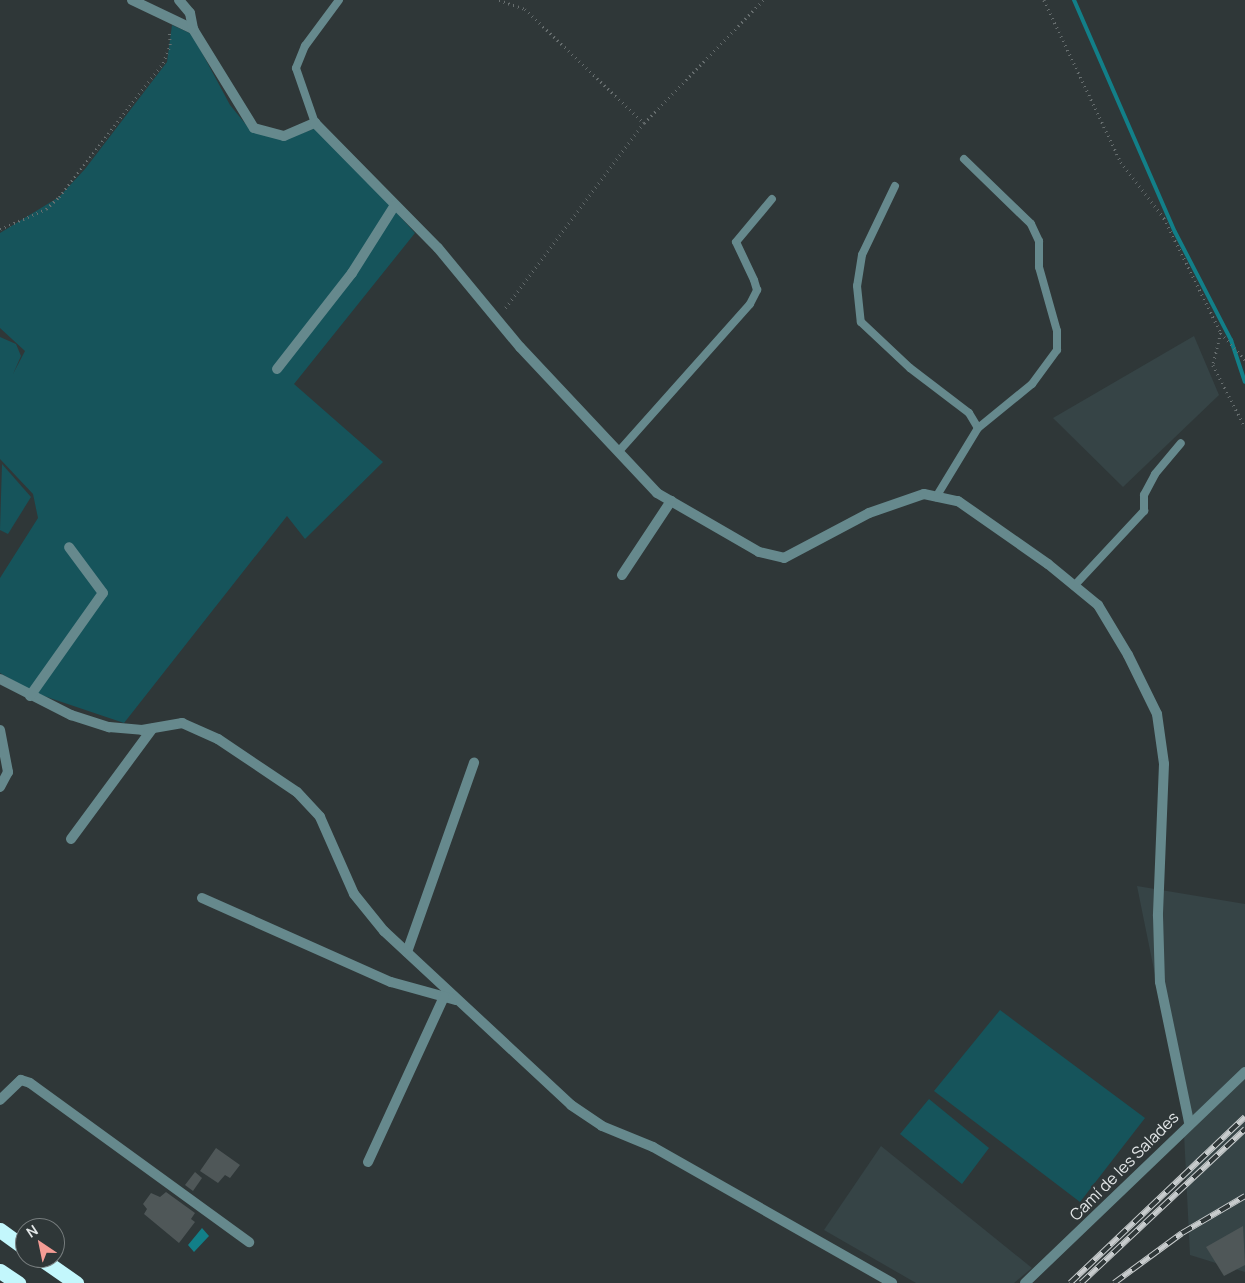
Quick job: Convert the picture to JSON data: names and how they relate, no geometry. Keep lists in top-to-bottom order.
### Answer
{
  "streets": {
    "street": ["Camí de les Salades"]
  },
  "north": "top left"
}
